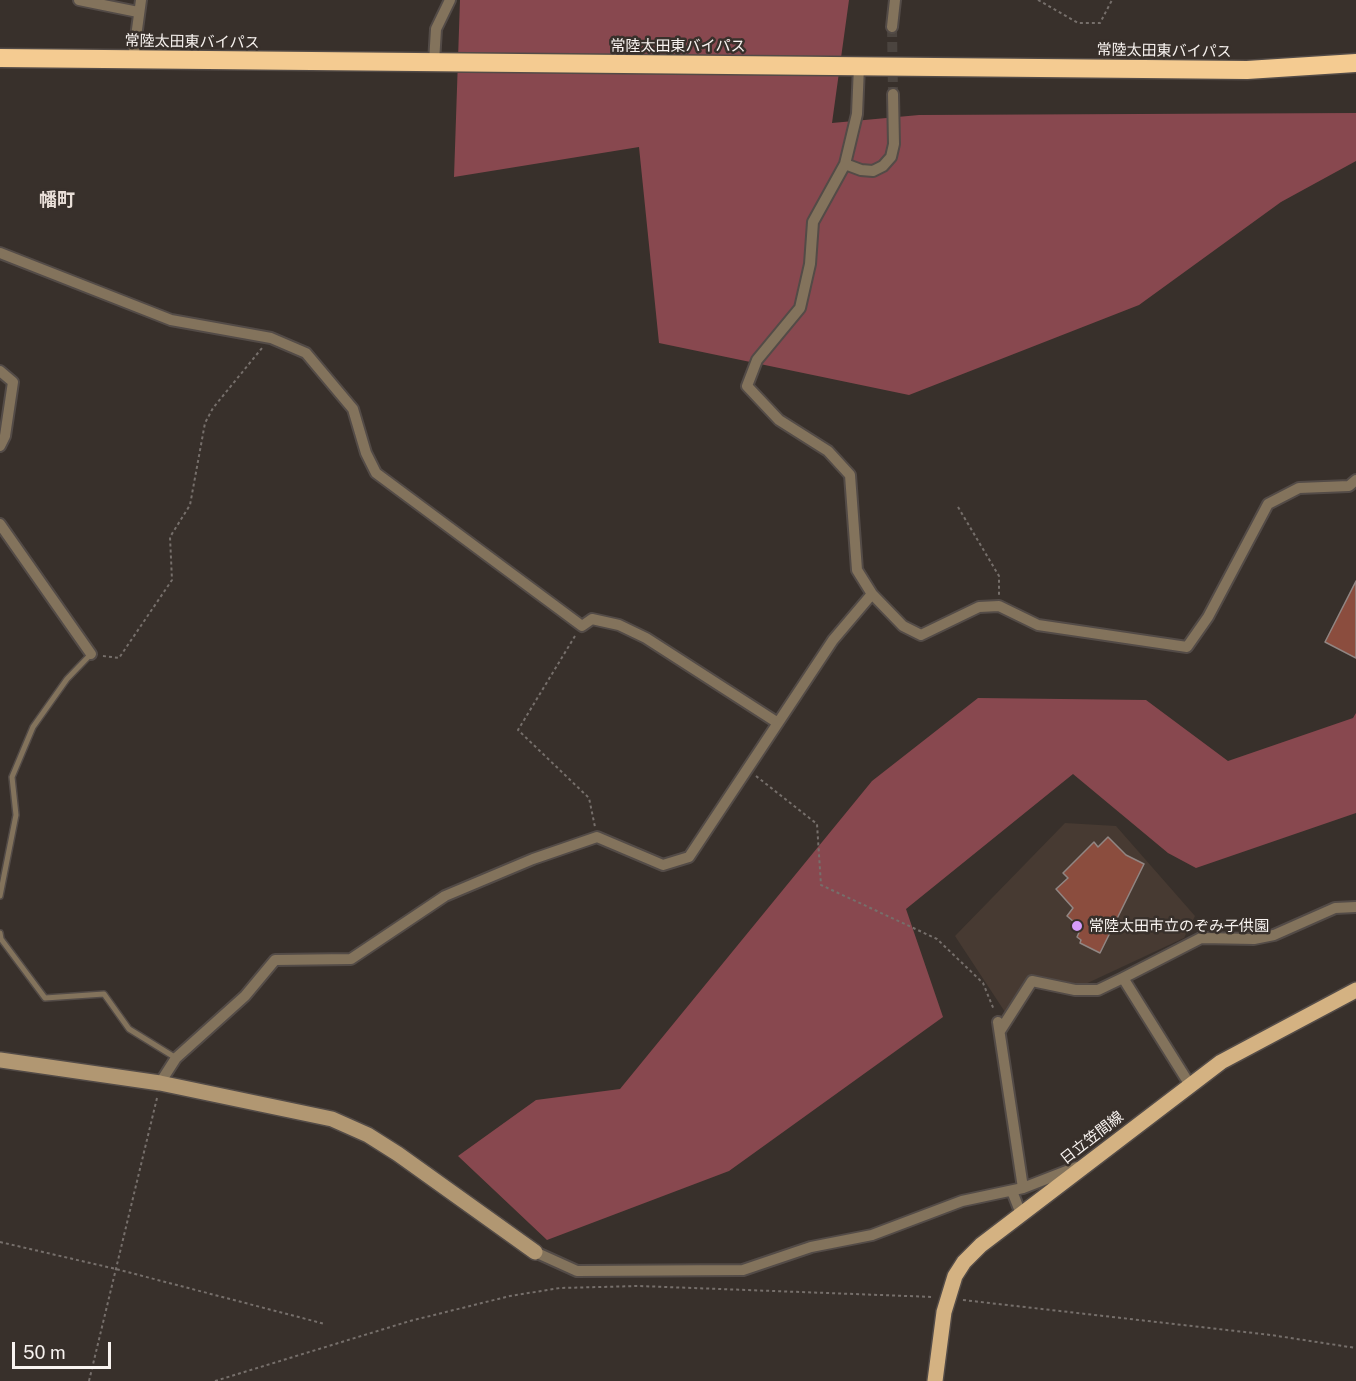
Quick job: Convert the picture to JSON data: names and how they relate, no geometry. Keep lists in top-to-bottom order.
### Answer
{
  "streets": {
    "highway": ["常陸太田東バイパス"],
    "main road": ["日立笠間線"]
  },
  "districts": ["幡町"],
  "places": ["常陸太田市立のぞみ子供園"],
  "scale_bar": "50 m"
}
